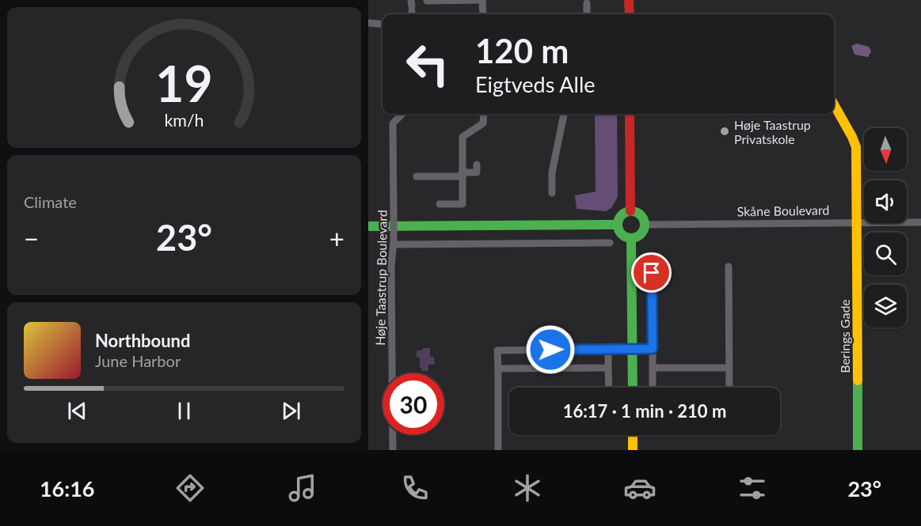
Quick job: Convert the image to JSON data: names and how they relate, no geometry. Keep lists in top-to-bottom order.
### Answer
{
  "streets": {
    "street": ["Skåne Boulevard", "Høje Taastrup Boulevard", "Berings Gade"]
  },
  "crossings": [
    ["Skåne Boulevard", "Berings Gade"]
  ],
  "places": ["Høje Taastrup Privatskole"],
  "north": "bottom",
  "page": {
    "turn": ["120 m", "Eigtveds Alle"],
    "tile": "Climate",
    "heat": ["−", "23°", "+"],
    "song": ["Northbound", "June Harbor"],
    "limit": "30",
    "trip": "16:17 · 1 min · 210 m",
    "tabs": ["16:16", "23°"],
    "gauge": ["19", "km/h"]
  }
}
